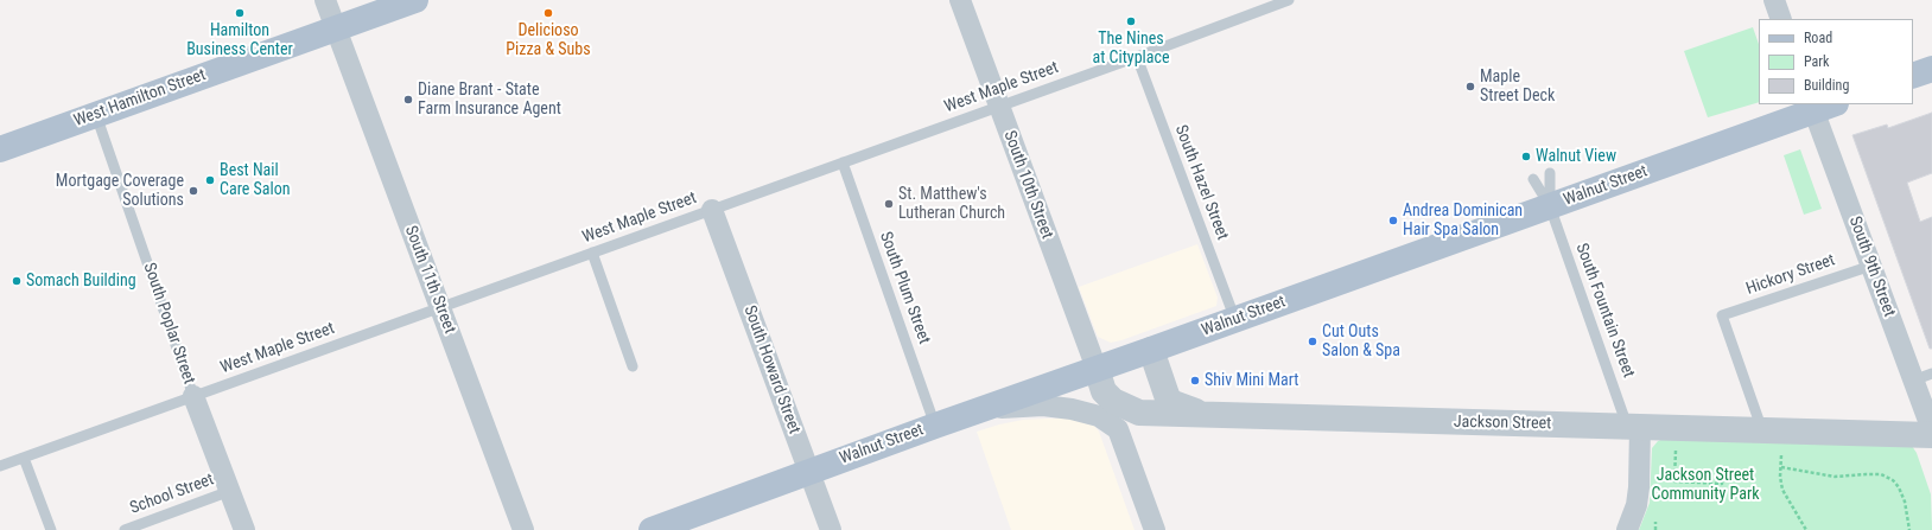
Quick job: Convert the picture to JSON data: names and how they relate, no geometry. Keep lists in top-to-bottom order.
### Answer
{
  "streets": {
    "main road": ["West Hamilton Street", "Walnut Street"],
    "street": [
      "South 10th Street",
      "South 9th Street",
      "South 11th Street",
      "South Poplar Street",
      "South Howard Street",
      "Jackson Street"
    ],
    "lane": [
      "West Maple Street",
      "South Hazel Street",
      "Hickory Street",
      "South Plum Street",
      "South Fountain Street",
      "School Street"
    ]
  },
  "crossings": [
    ["West Maple Street", "South Hazel Street"],
    ["West Maple Street", "South 10th Street"],
    ["West Maple Street", "South 11th Street"],
    ["West Maple Street", "South Plum Street"],
    ["West Maple Street", "South Poplar Street"],
    ["West Maple Street", "South Howard Street"],
    ["West Hamilton Street", "South 11th Street"],
    ["West Hamilton Street", "South Poplar Street"],
    ["South Hazel Street", "Walnut Street"],
    ["South 10th Street", "Walnut Street"],
    ["South 10th Street", "Jackson Street"],
    ["Walnut Street", "South 9th Street"],
    ["Walnut Street", "South Plum Street"],
    ["Walnut Street", "South Fountain Street"],
    ["Walnut Street", "South Howard Street"],
    ["Walnut Street", "Jackson Street"],
    ["South 9th Street", "Hickory Street"],
    ["Hickory Street", "Jackson Street"],
    ["South Fountain Street", "Jackson Street"],
    ["South Poplar Street", "School Street"]
  ],
  "parks": ["Jackson Street Community Park"],
  "places": [
    "Hamilton Business Center",
    "Delicioso Pizza & Subs",
    "The Nines at Cityplace",
    "Maple Street Deck",
    "Diane Brant - State Farm Insurance Agent",
    "Walnut View",
    "Best Nail Care Salon",
    "Mortgage Coverage Solutions",
    "St. Matthew's Lutheran Church",
    "Andrea Dominican Hair Spa Salon",
    "Somach Building",
    "Cut Outs Salon & Spa",
    "Shiv Mini Mart"
  ],
  "legend": ["Road", "Park", "Building"]
}
